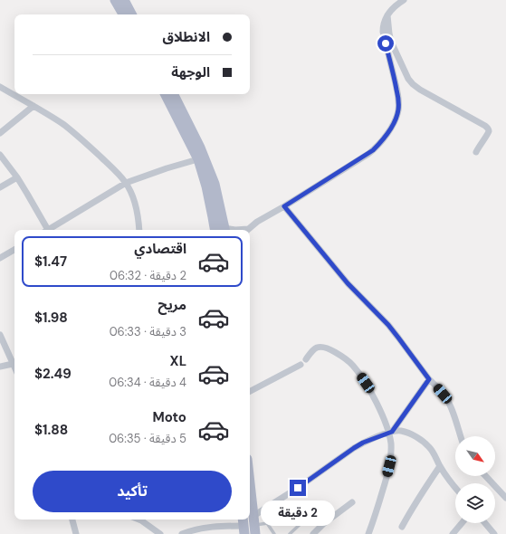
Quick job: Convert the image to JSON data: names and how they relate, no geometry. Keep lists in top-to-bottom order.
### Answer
{
  "north": "bottom right",
  "page": {
    "banner": ["الانطلاق", "الوجهة"],
    "list": [
      {
        "name": "اقتصادي",
        "note": "2 دقيقة · 06:32",
        "value": "$1.47"
      },
      {
        "name": "مريح",
        "note": "3 دقيقة · 06:33",
        "value": "$1.98"
      },
      {
        "name": "XL",
        "note": "4 دقيقة · 06:34",
        "value": "$2.49"
      },
      {
        "name": "Moto",
        "note": "5 دقيقة · 06:35",
        "value": "$1.88"
      }
    ],
    "buttons": "تأكيد",
    "bubble": "2 دقيقة"
  }
}
